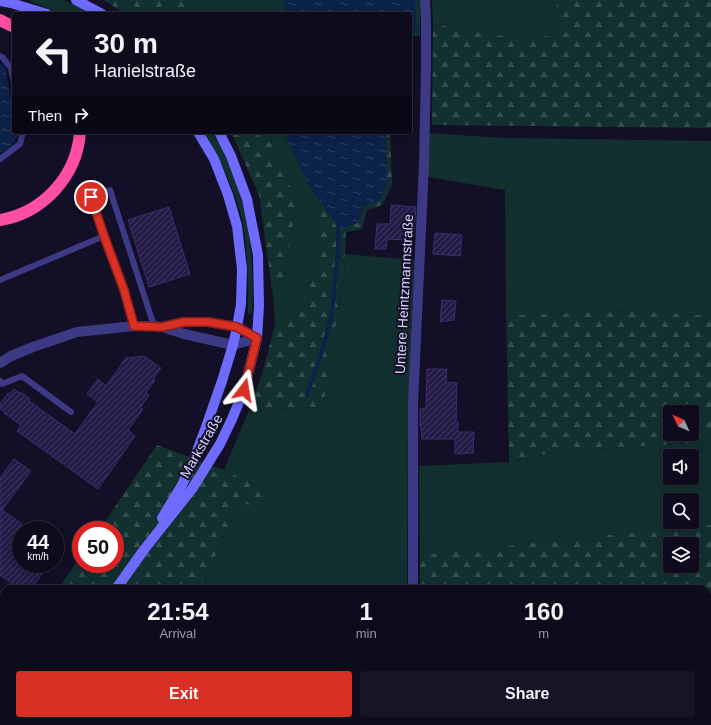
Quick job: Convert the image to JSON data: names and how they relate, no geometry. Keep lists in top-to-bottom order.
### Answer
{
  "streets": {
    "main road": ["Markstraße"],
    "street": ["Untere Heintzmannstraße"]
  },
  "north": "top left",
  "page": {
    "turn": ["30 m", "Hanielstraße"],
    "then": "Then",
    "speed": "44 km/h",
    "limit": "50",
    "eta": [
      "21:54",
      "Arrival",
      "1",
      "min",
      "160",
      "m"
    ],
    "buttons": ["Exit", "Share"]
  }
}
